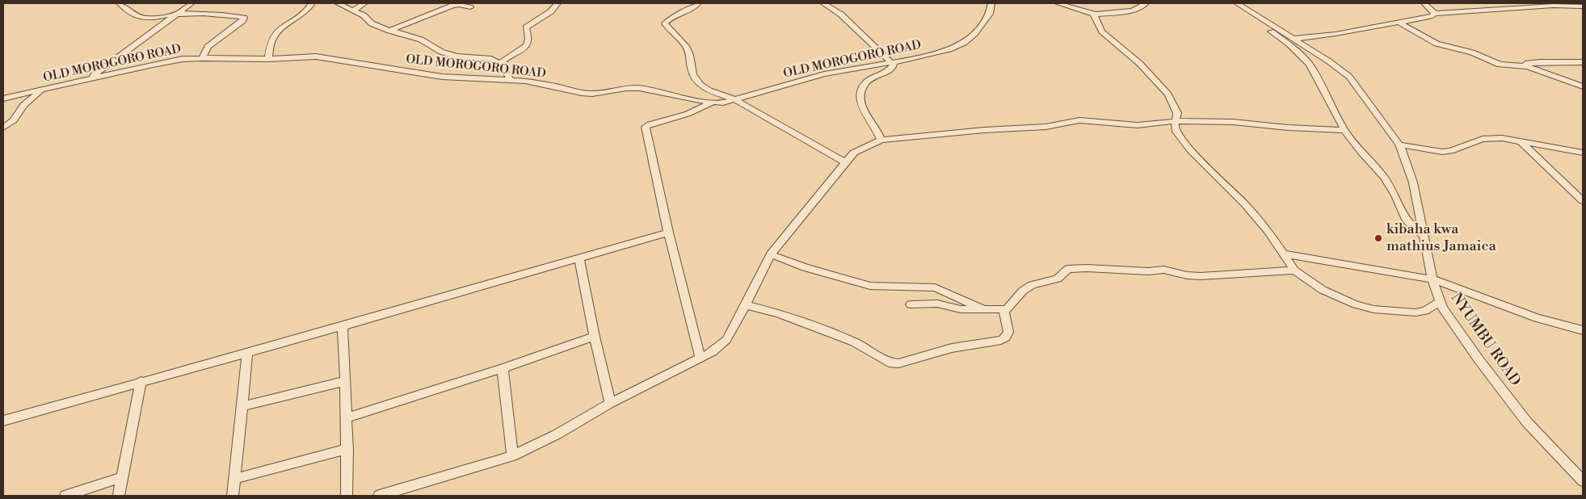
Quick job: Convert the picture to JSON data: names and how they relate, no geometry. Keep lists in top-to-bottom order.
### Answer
{
  "streets": {
    "street": ["OLD MOROGORO ROAD", "NYUMBU ROAD"]
  },
  "places": ["kibaha kwa mathius Jamaica"]
}
